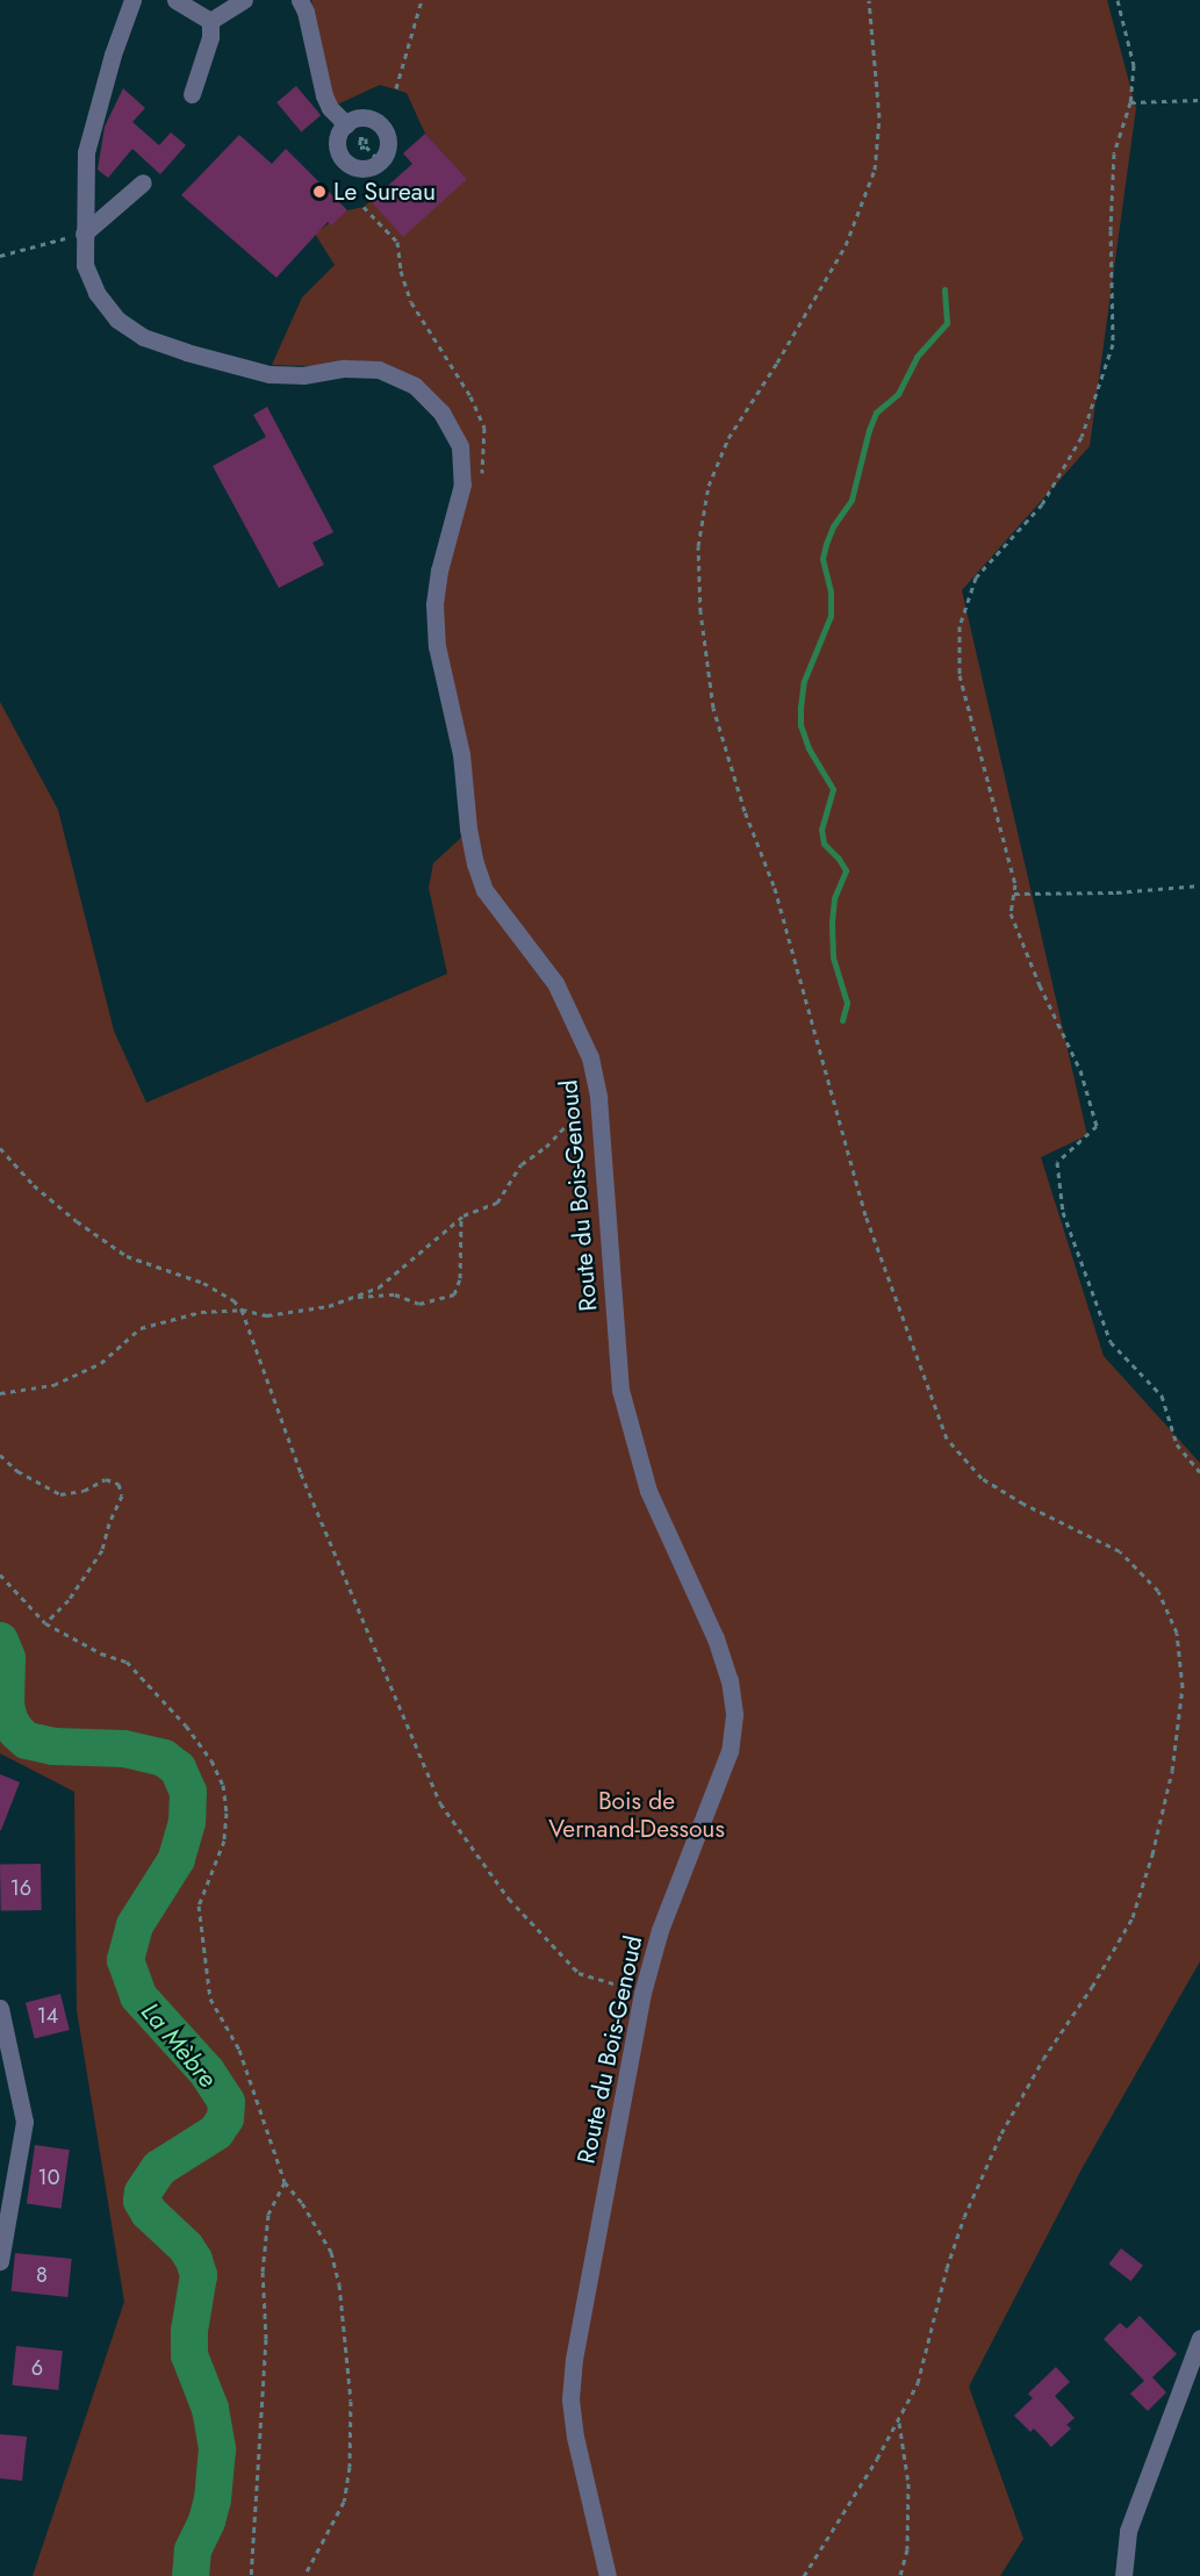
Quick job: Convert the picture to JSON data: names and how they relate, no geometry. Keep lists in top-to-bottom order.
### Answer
{
  "streets": {
    "street": ["Route du Bois-Genoud"]
  },
  "water": ["La Mèbre"],
  "parks": ["Bois de Vernand-Dessous"],
  "places": ["Le Sureau"],
  "house_numbers": [
    "16",
    "14",
    "10",
    "8",
    "6"
  ]
}
